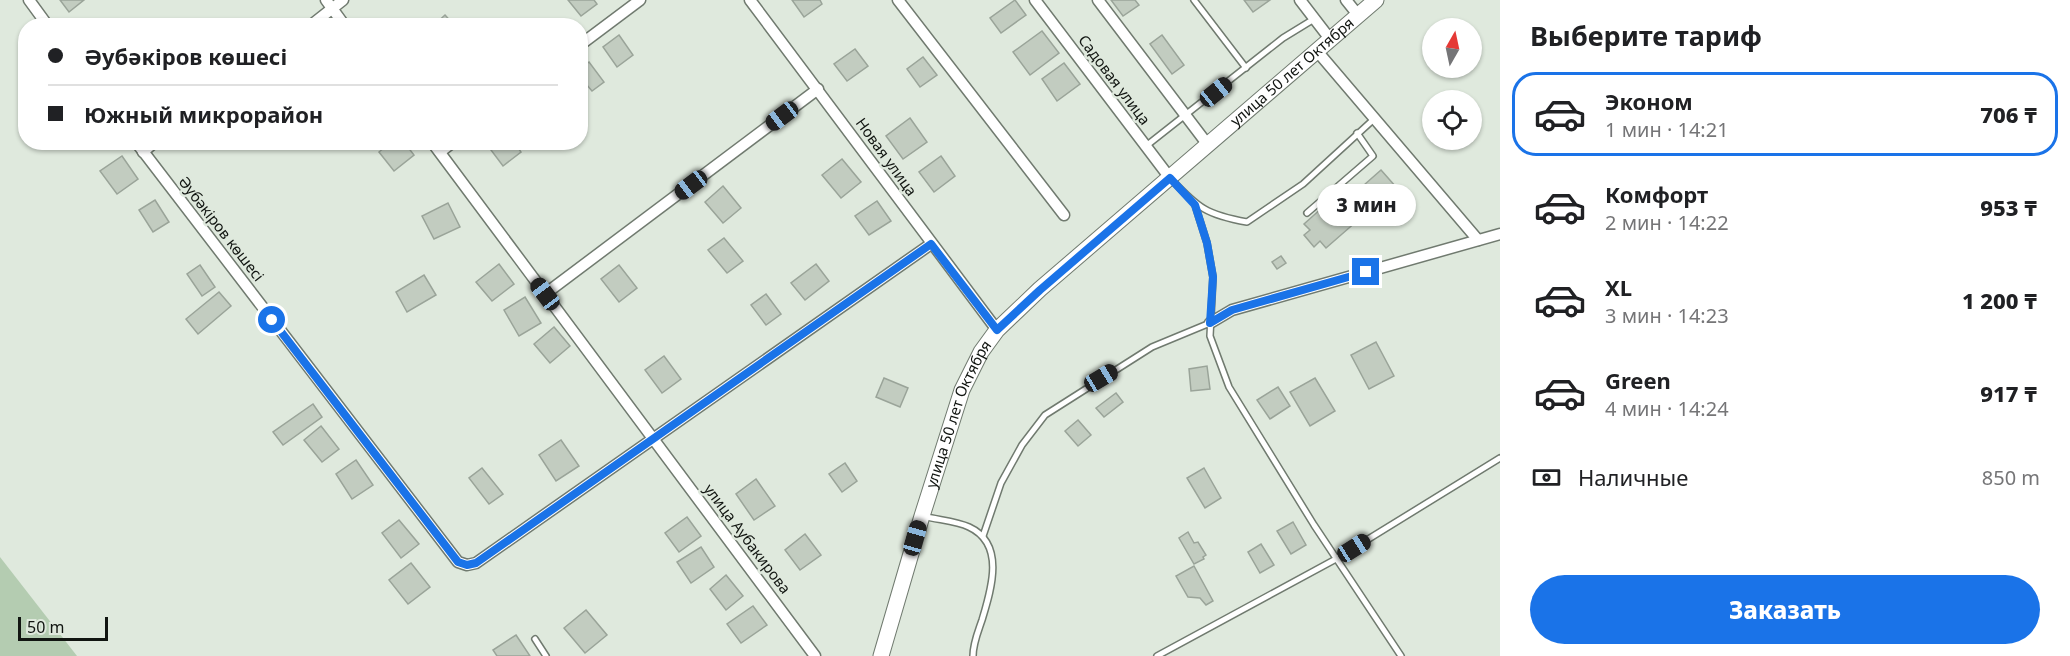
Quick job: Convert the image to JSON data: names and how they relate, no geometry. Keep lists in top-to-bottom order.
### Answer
{
  "streets": {
    "main road": ["улица 50 лет Октября"],
    "street": [
      "Садовая улица",
      "Новая улица",
      "Әубәкіров көшесі",
      "улица Аубакирова"
    ]
  },
  "crossings": [
    ["улица 50 лет Октября", "Садовая улица"],
    ["улица 50 лет Октября", "Новая улица"],
    ["Әубәкіров көшесі", "улица Аубакирова"]
  ],
  "scale_bar": "50 m",
  "north": "top",
  "page": {
    "heading": "Выберите тариф",
    "banner": ["Әубәкіров көшесі", "Южный микрорайон"],
    "list": [
      {
        "name": "Эконом",
        "note": "1 мин · 14:21",
        "value": "706 ₸"
      },
      {
        "name": "Комфорт",
        "note": "2 мин · 14:22",
        "value": "953 ₸"
      },
      {
        "name": "XL",
        "note": "3 мин · 14:23",
        "value": "1 200 ₸"
      },
      {
        "name": "Green",
        "note": "4 мин · 14:24",
        "value": "917 ₸"
      }
    ],
    "bubble": "3 мин",
    "pay": ["Наличные", "850 m"],
    "buttons": "Заказать",
    "scale": "50 m"
  }
}
